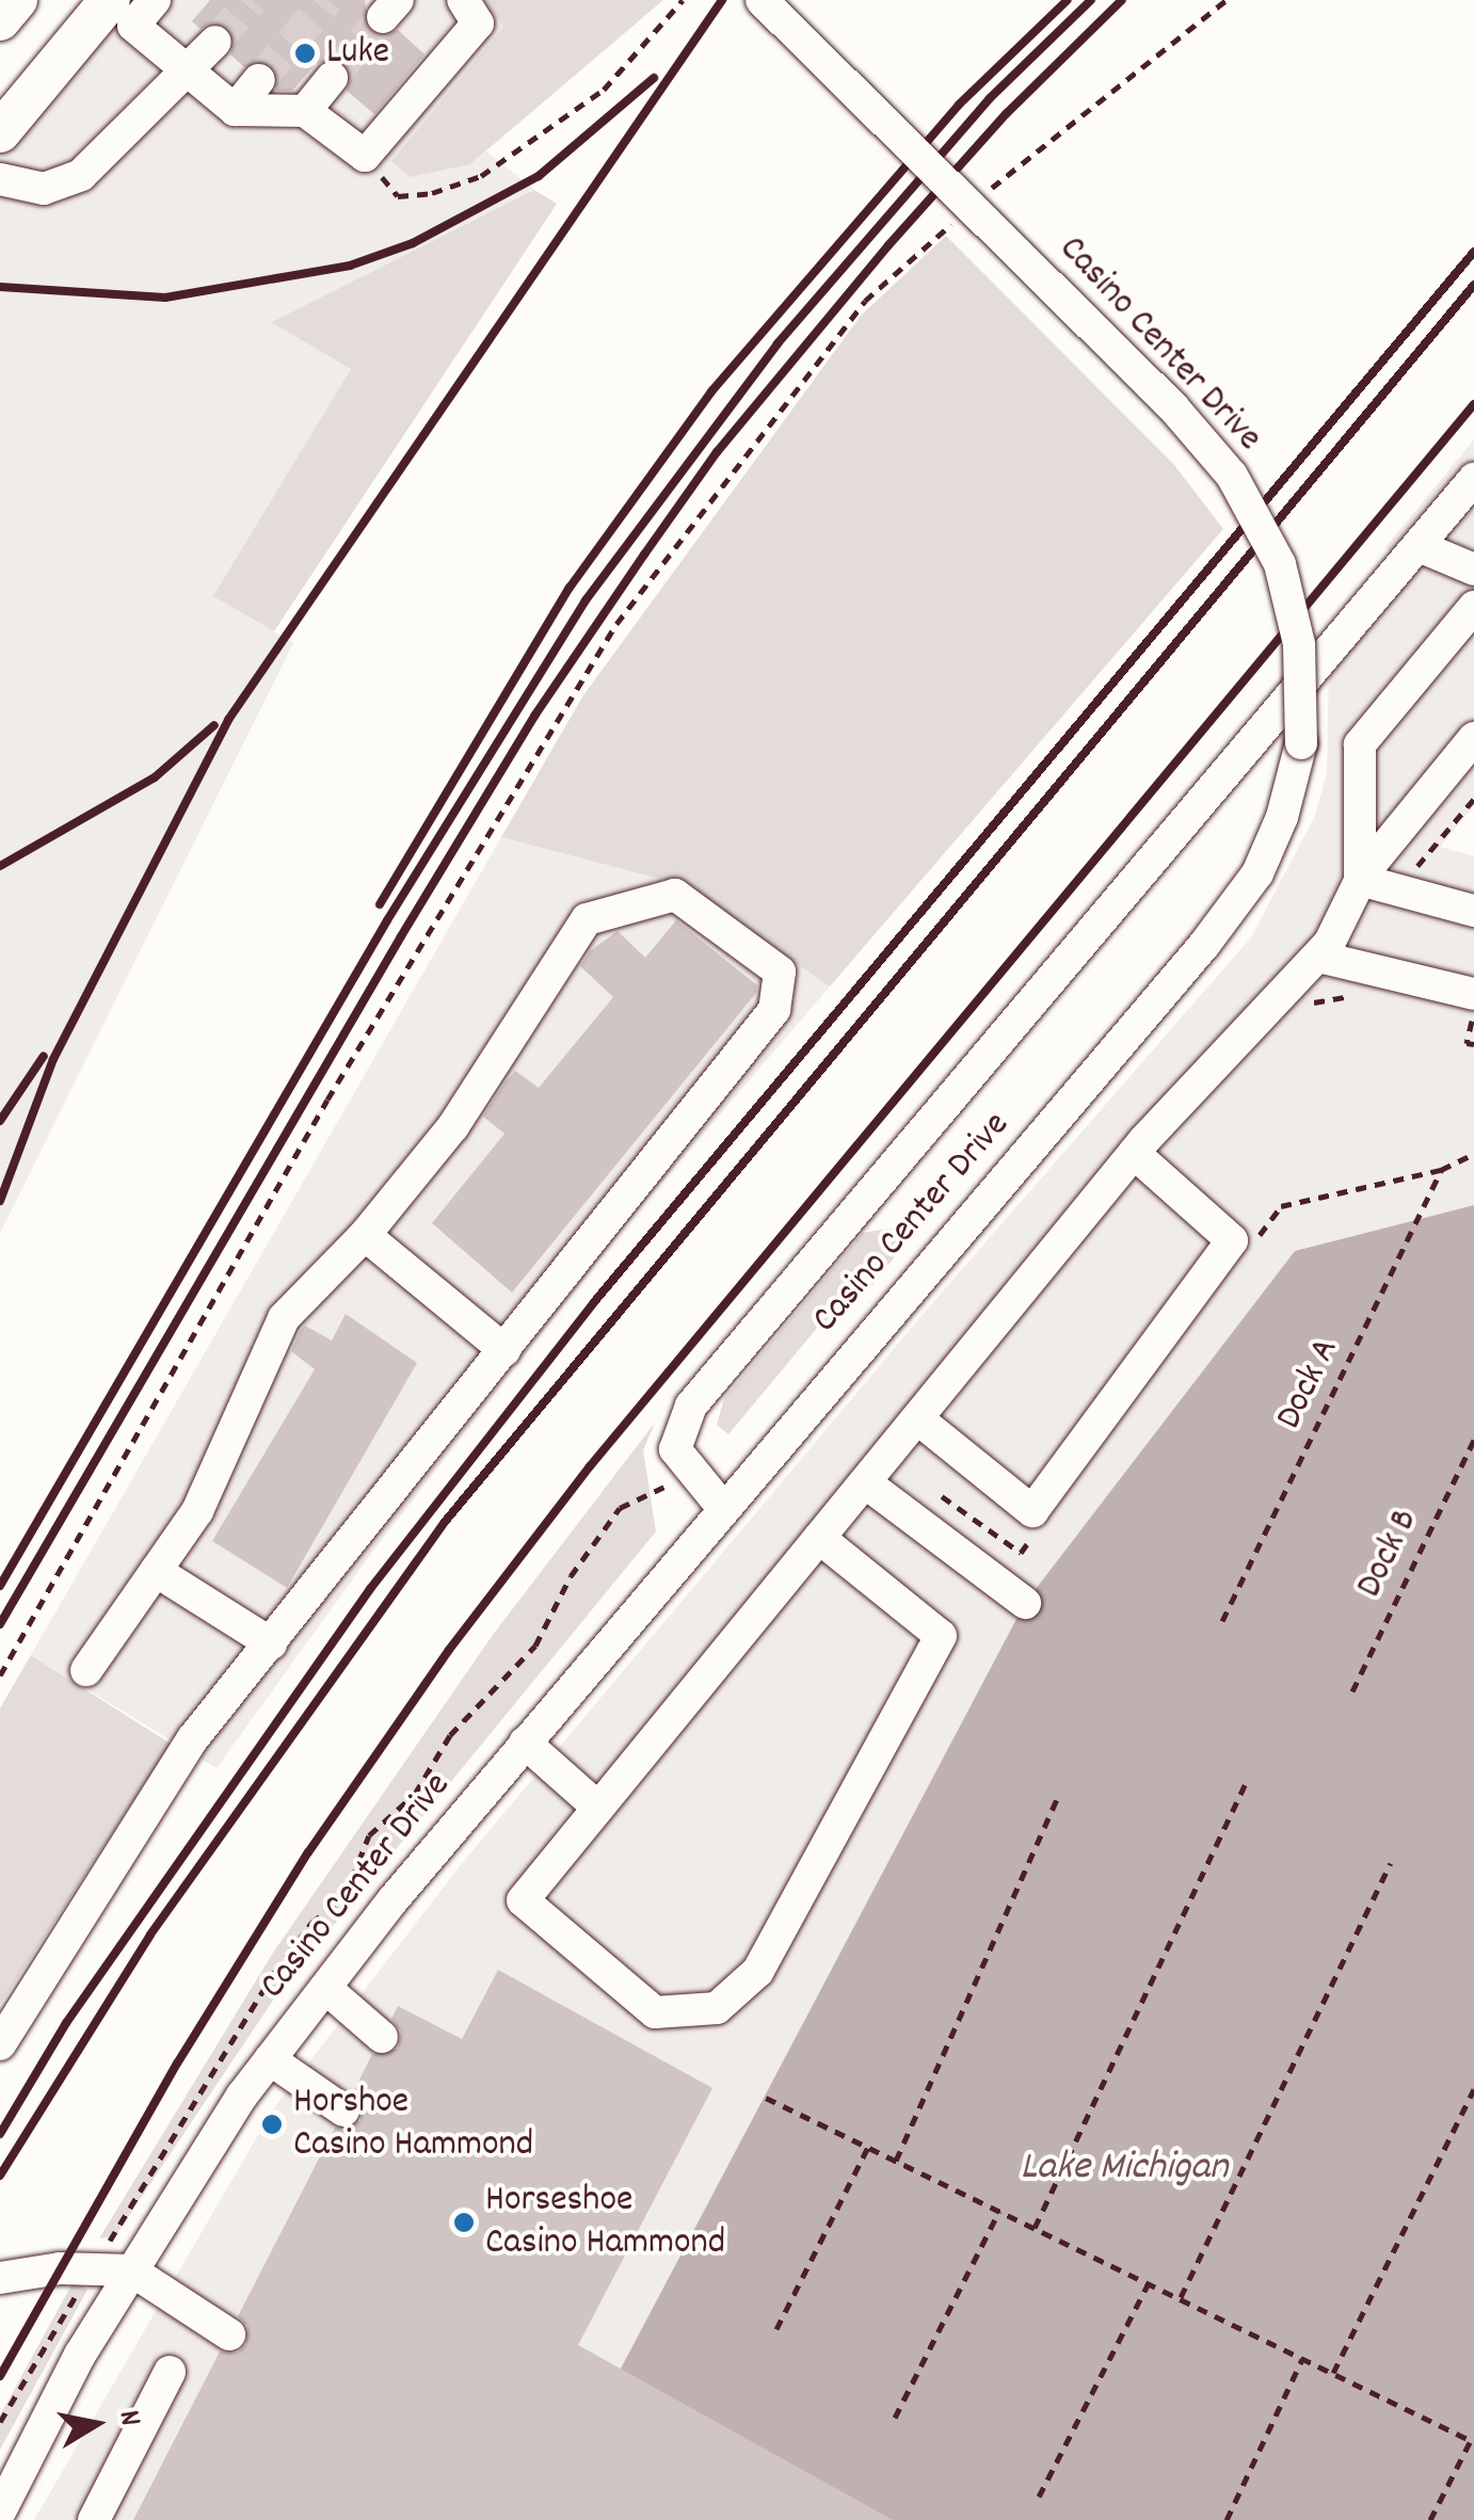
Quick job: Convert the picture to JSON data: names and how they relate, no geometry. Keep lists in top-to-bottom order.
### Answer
{
  "streets": {
    "street": ["Casino Center Drive"],
    "path": ["Dock A", "Dock B"]
  },
  "water": ["Lake Michigan"],
  "places": ["Luke", "Horshoe Casino Hammond", "Horseshoe Casino Hammond"],
  "north": "right"
}
